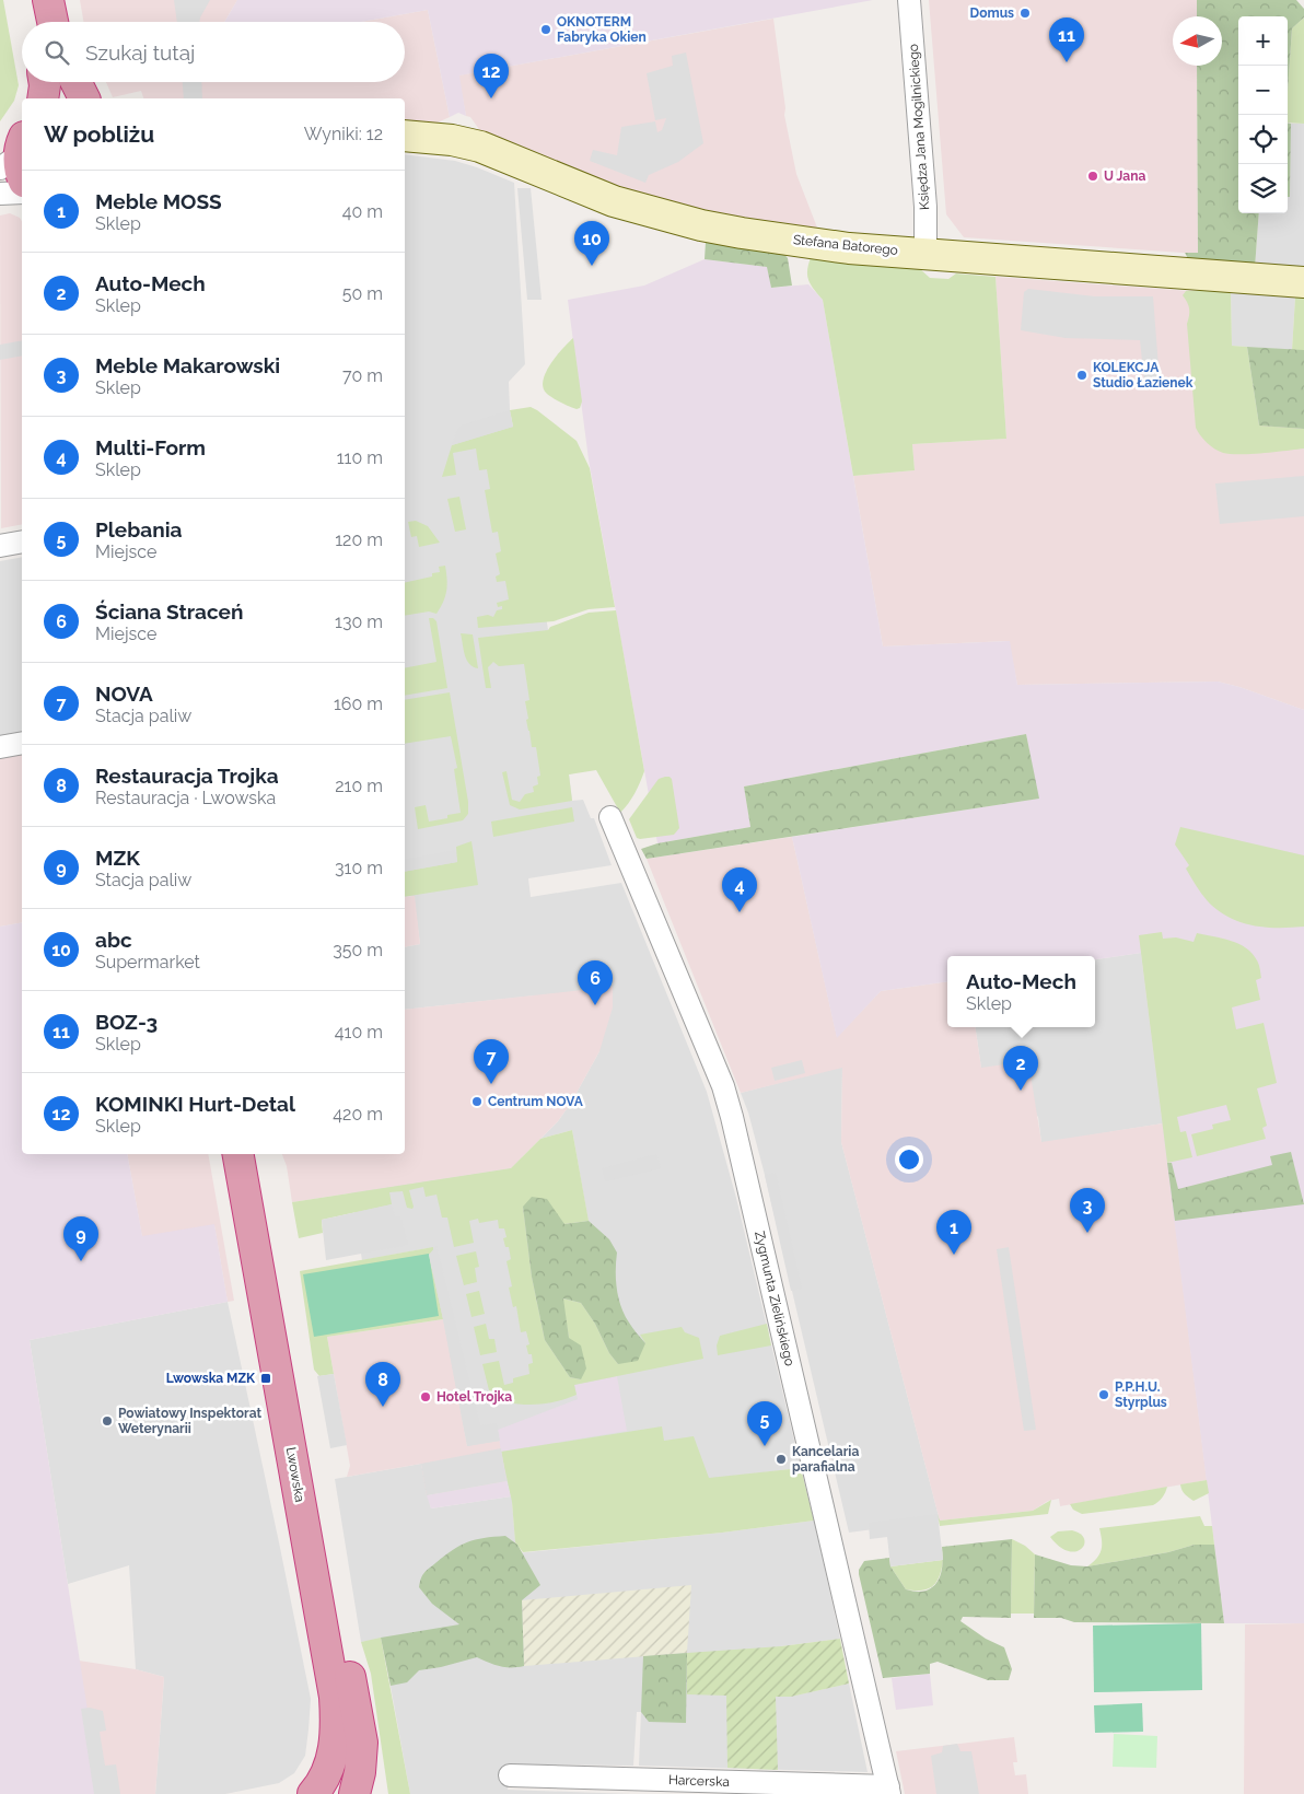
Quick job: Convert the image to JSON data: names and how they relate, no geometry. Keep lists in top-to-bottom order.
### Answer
{
  "streets": {
    "highway": ["Lwowska"],
    "street": [
      "Księdza Jana Mogilnickiego",
      "Stefana Batorego",
      "Zygmunta Zielińskiego",
      "Harcerska"
    ]
  },
  "crossings": [
    ["Księdza Jana Mogilnickiego", "Stefana Batorego"],
    ["Zygmunta Zielińskiego", "Harcerska"]
  ],
  "places": {
    "other": [
      "Domus",
      "OKNOTERM Fabryka Okien",
      "U Jana",
      "KOLEKCJA Studio Łazienek",
      "Centrum NOVA",
      "P.P.H.U. Styrplus",
      "Hotel Trojka",
      "Powiatowy Inspektorat Weterynarii",
      "Kancelaria parafialna"
    ],
    "transit": ["Lwowska MZK"]
  },
  "north": "left",
  "page": {
    "map_buttons": ["+", "−"],
    "pins": [
      "11",
      "12",
      "10",
      "4",
      "6",
      "7",
      "2",
      "3",
      "1",
      "9",
      "8",
      "5"
    ],
    "search": "Szukaj tutaj",
    "heading": ["W pobliżu", "Wyniki: 12"],
    "list": [
      {
        "mark": "1",
        "name": "Meble MOSS",
        "note": "Sklep",
        "value": "40 m"
      },
      {
        "mark": "2",
        "name": "Auto-Mech",
        "note": "Sklep",
        "value": "50 m"
      },
      {
        "mark": "3",
        "name": "Meble Makarowski",
        "note": "Sklep",
        "value": "70 m"
      },
      {
        "mark": "4",
        "name": "Multi-Form",
        "note": "Sklep",
        "value": "110 m"
      },
      {
        "mark": "5",
        "name": "Plebania",
        "note": "Miejsce",
        "value": "120 m"
      },
      {
        "mark": "6",
        "name": "Ściana Straceń",
        "note": "Miejsce",
        "value": "130 m"
      },
      {
        "mark": "7",
        "name": "NOVA",
        "note": "Stacja paliw",
        "value": "160 m"
      },
      {
        "mark": "8",
        "name": "Restauracja Trojka",
        "note": "Restauracja · Lwowska",
        "value": "210 m"
      },
      {
        "mark": "9",
        "name": "MZK",
        "note": "Stacja paliw",
        "value": "310 m"
      },
      {
        "mark": "10",
        "name": "abc",
        "note": "Supermarket",
        "value": "350 m"
      },
      {
        "mark": "11",
        "name": "BOZ-3",
        "note": "Sklep",
        "value": "410 m"
      },
      {
        "mark": "12",
        "name": "KOMINKI Hurt-Detal",
        "note": "Sklep",
        "value": "420 m"
      }
    ],
    "popup": ["Auto-Mech", "Sklep"]
  }
}
